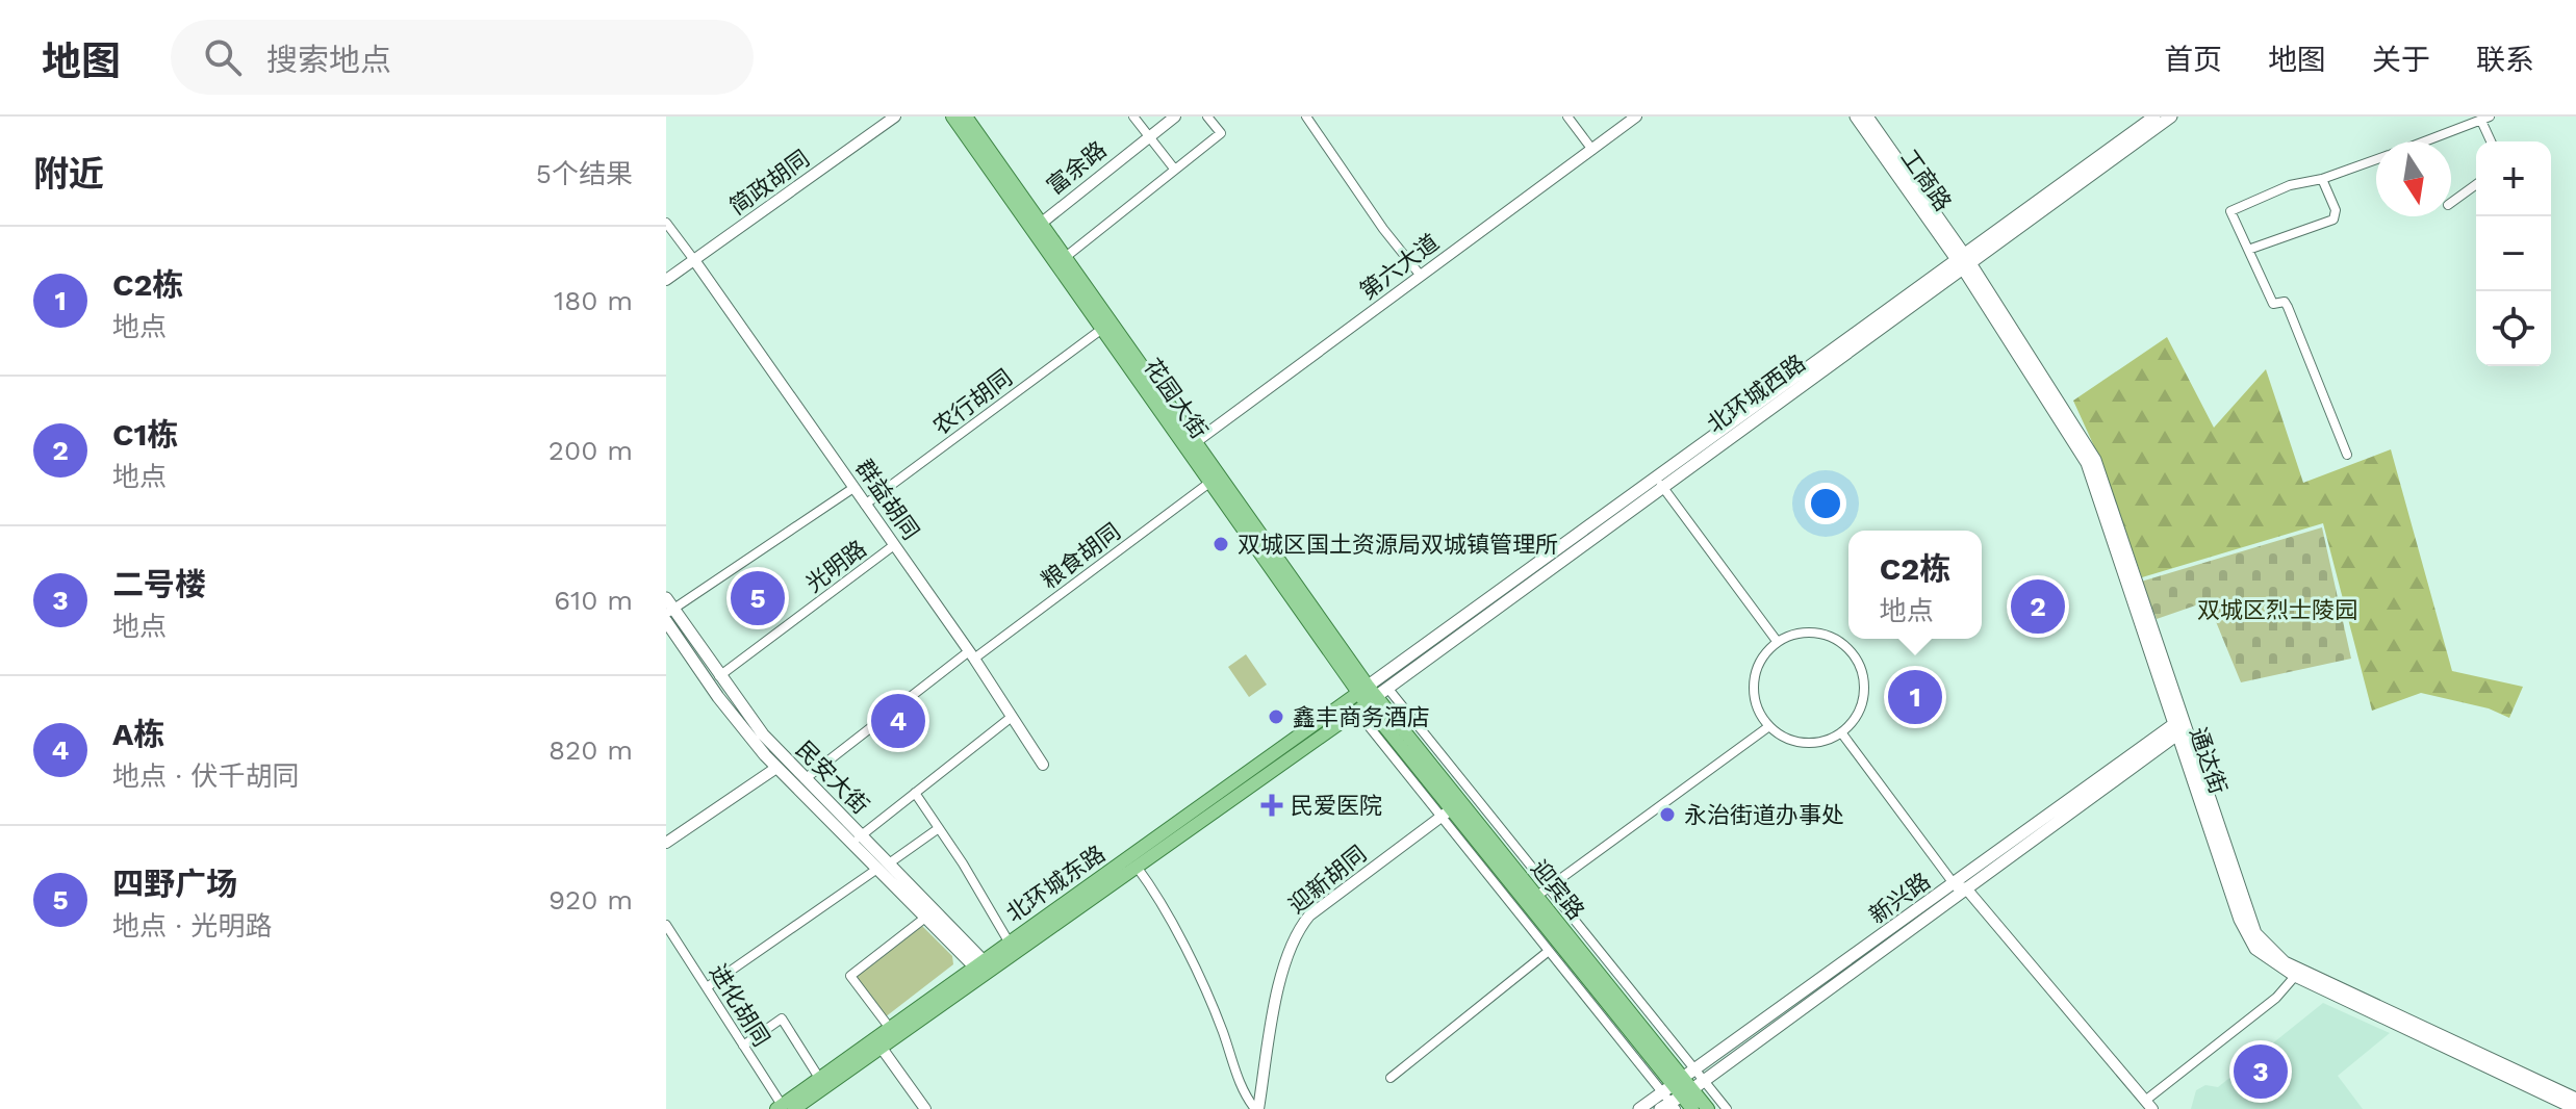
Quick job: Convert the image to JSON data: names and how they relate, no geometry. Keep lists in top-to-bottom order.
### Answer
{
  "streets": {
    "main road": [
      "工商路",
      "北环城西路",
      "花园大街",
      "通达街",
      "民安大街",
      "北环城东路",
      "迎宾路",
      "新兴路"
    ],
    "street": [
      "富余路",
      "简政胡同",
      "第六大道",
      "农行胡同",
      "群益胡同",
      "粮食胡同",
      "光明路",
      "迎新胡同",
      "进化胡同"
    ]
  },
  "crossings": [
    ["富余路", "花园大街"],
    ["工商路", "北环城西路"],
    ["工商路", "通达街"],
    ["简政胡同", "群益胡同"],
    ["第六大道", "花园大街"],
    ["北环城西路", "花园大街"],
    ["北环城西路", "通达街"],
    ["北环城西路", "北环城东路"],
    ["北环城西路", "迎宾路"],
    ["花园大街", "农行胡同"],
    ["花园大街", "粮食胡同"],
    ["花园大街", "北环城东路"],
    ["花园大街", "迎宾路"],
    ["农行胡同", "群益胡同"],
    ["群益胡同", "粮食胡同"],
    ["群益胡同", "光明路"],
    ["粮食胡同", "民安大街"],
    ["光明路", "民安大街"],
    ["通达街", "新兴路"],
    ["民安大街", "北环城东路"],
    ["迎新胡同", "迎宾路"],
    ["北环城东路", "迎宾路"],
    ["北环城东路", "进化胡同"],
    ["迎宾路", "新兴路"]
  ],
  "parks": ["双城区烈士陵园"],
  "places": {
    "other": ["双城区国土资源局双城镇管理所", "鑫丰商务酒店", "永治街道办事处"],
    "health": ["民爱医院"]
  },
  "north": "bottom",
  "page": {
    "header": "地图",
    "search": "搜索地点",
    "nav": [
      "首页",
      "地图",
      "关于",
      "联系"
    ],
    "heading": ["附近", "5个结果"],
    "map_buttons": ["+", "−"],
    "list": [
      {
        "mark": "1",
        "name": "C2栋",
        "note": "地点",
        "value": "180 m"
      },
      {
        "mark": "2",
        "name": "C1栋",
        "note": "地点",
        "value": "200 m"
      },
      {
        "mark": "3",
        "name": "二号楼",
        "note": "地点",
        "value": "610 m"
      },
      {
        "mark": "4",
        "name": "A栋",
        "note": "地点 · 伏千胡同",
        "value": "820 m"
      },
      {
        "mark": "5",
        "name": "四野广场",
        "note": "地点 · 光明路",
        "value": "920 m"
      }
    ],
    "popup": ["C2栋", "地点"],
    "pins": [
      "5",
      "2",
      "1",
      "4",
      "3"
    ]
  }
}
